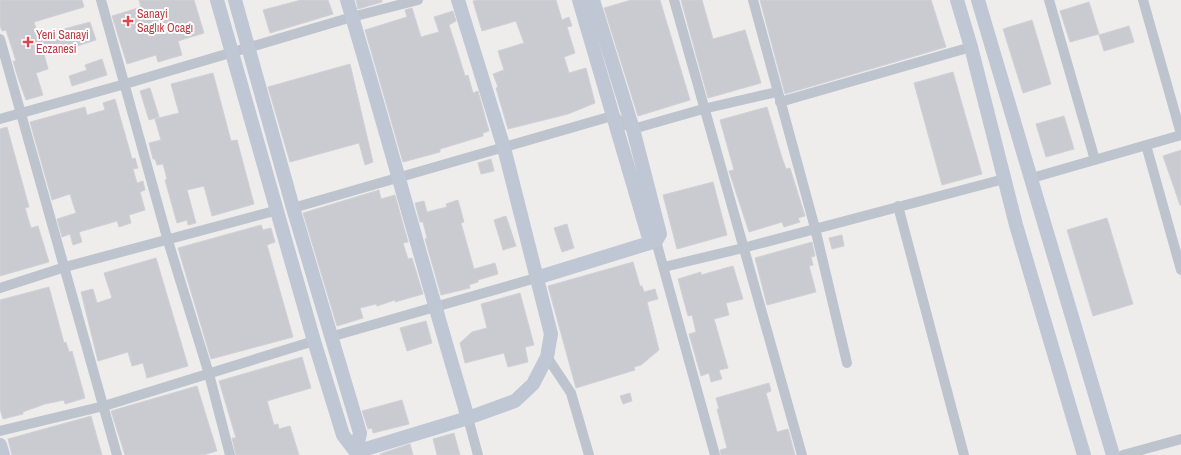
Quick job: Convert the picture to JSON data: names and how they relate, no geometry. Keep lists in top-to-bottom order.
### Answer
{
  "places": {
    "health": ["Sanayi Saglık Ocagı", "Yeni Sanayi Eczanesi"]
  }
}
